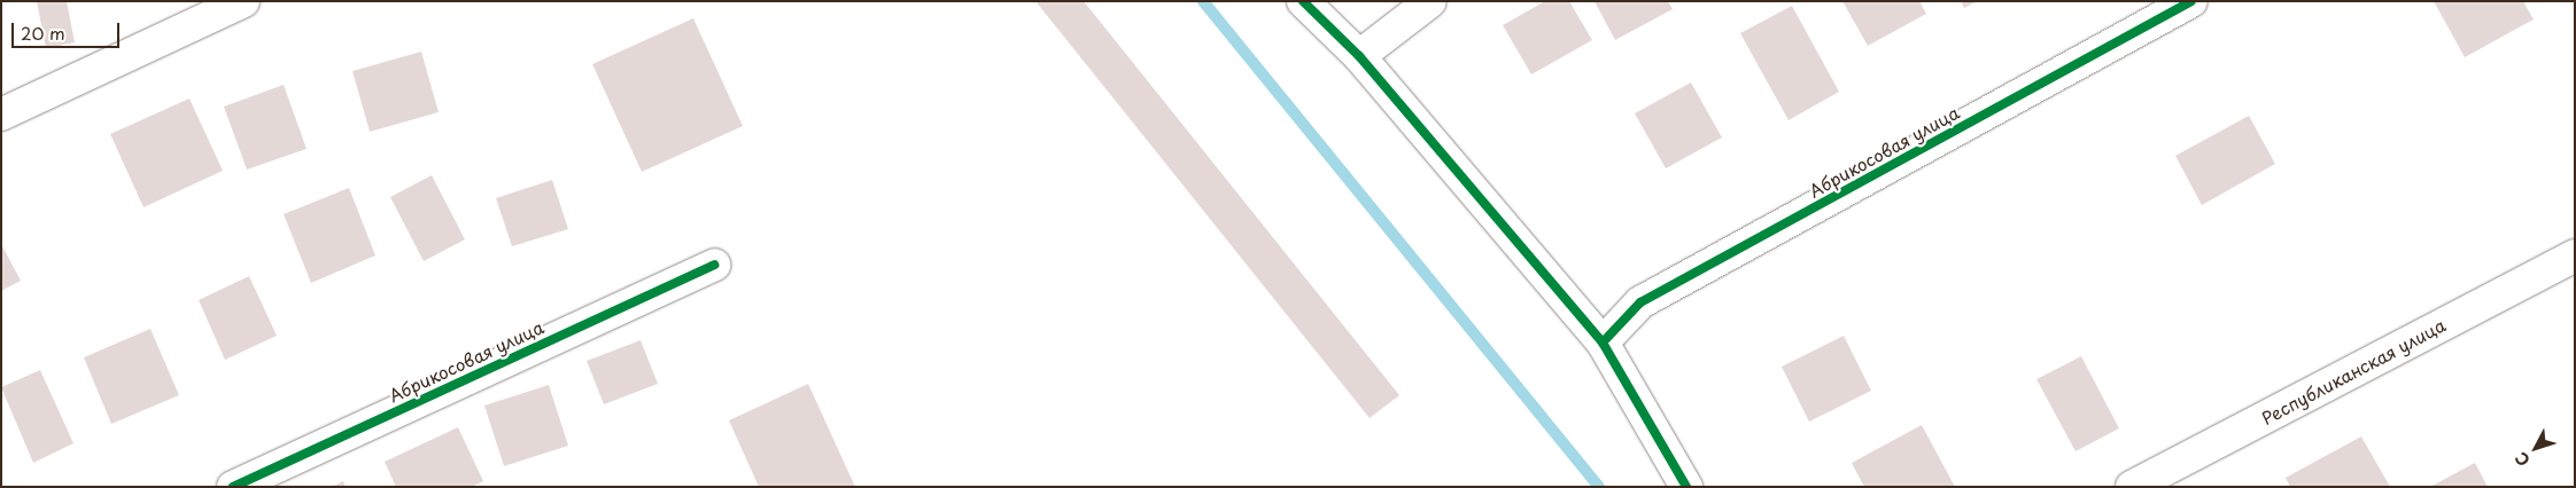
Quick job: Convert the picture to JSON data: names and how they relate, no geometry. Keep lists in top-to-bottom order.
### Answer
{
  "streets": {
    "street": ["Абрикосовая улица", "Республиканская улица"]
  },
  "scale_bar": "20 m",
  "north": "bottom left"
}
